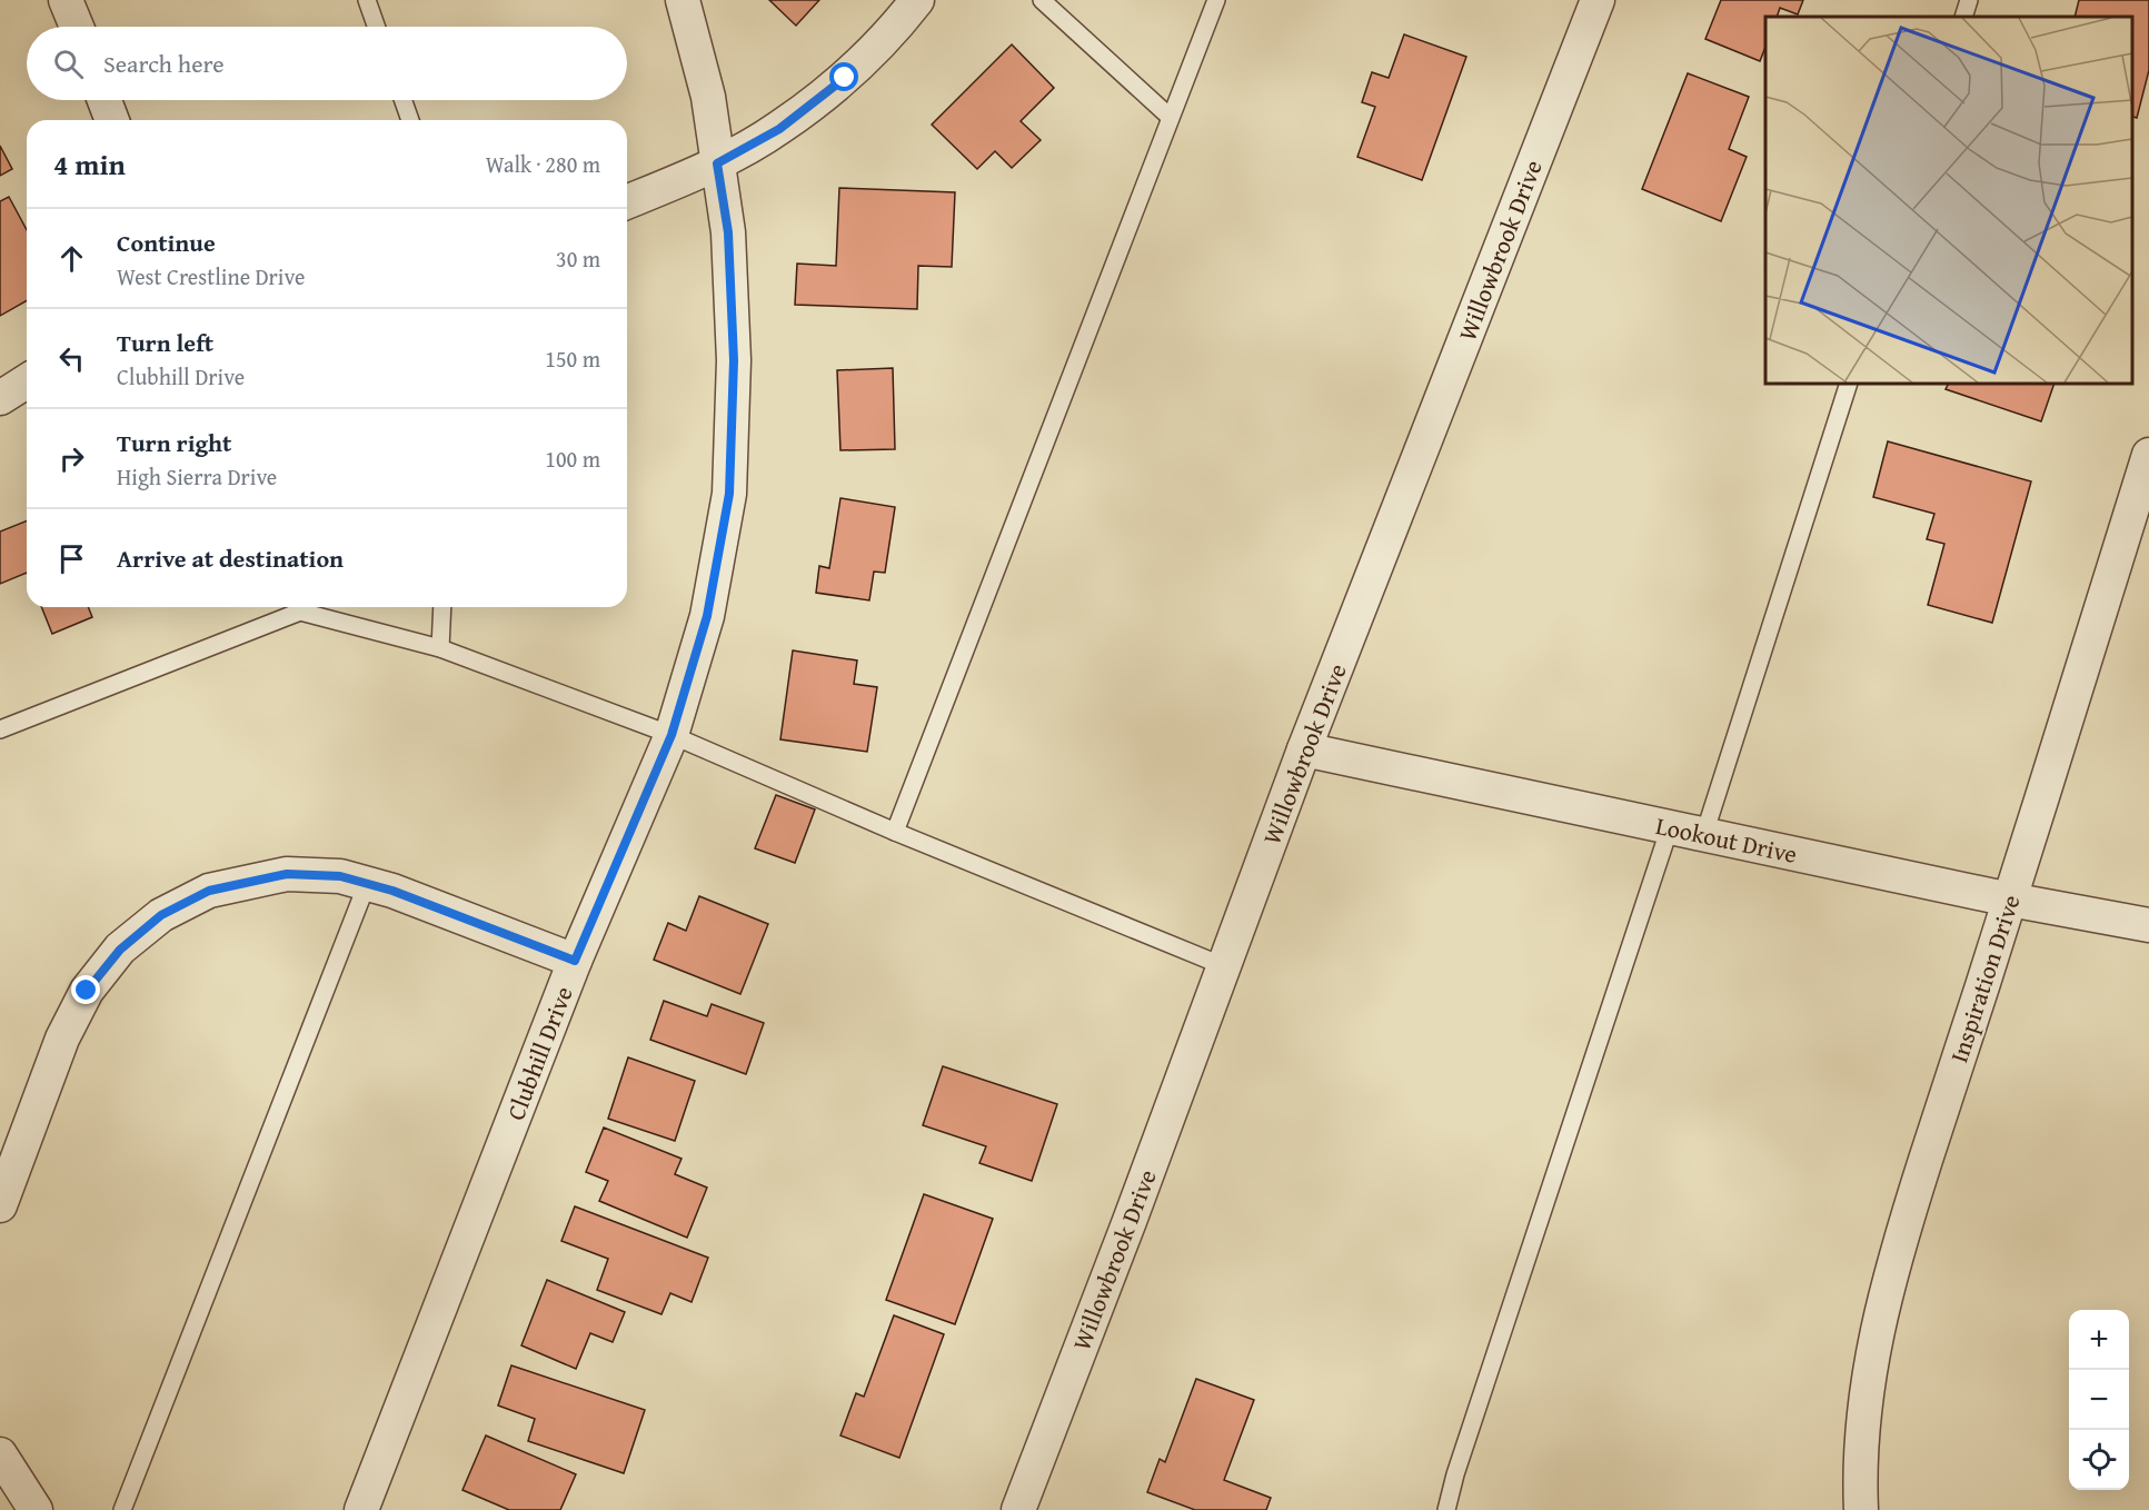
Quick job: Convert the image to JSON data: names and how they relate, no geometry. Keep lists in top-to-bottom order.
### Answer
{
  "streets": {
    "street": [
      "Willowbrook Drive",
      "Lookout Drive",
      "Inspiration Drive",
      "Clubhill Drive"
    ]
  },
  "crossings": [
    ["Willowbrook Drive", "Lookout Drive"],
    ["Lookout Drive", "Inspiration Drive"]
  ],
  "page": {
    "search": "Search here",
    "heading": ["4 min", "Walk · 280 m"],
    "list": [
      ["Continue", "West Crestline Drive", "30 m"],
      ["Turn left", "Clubhill Drive", "150 m"],
      ["Turn right", "High Sierra Drive", "100 m"],
      "Arrive at destination"
    ],
    "map_buttons": ["+", "−"]
  }
}
